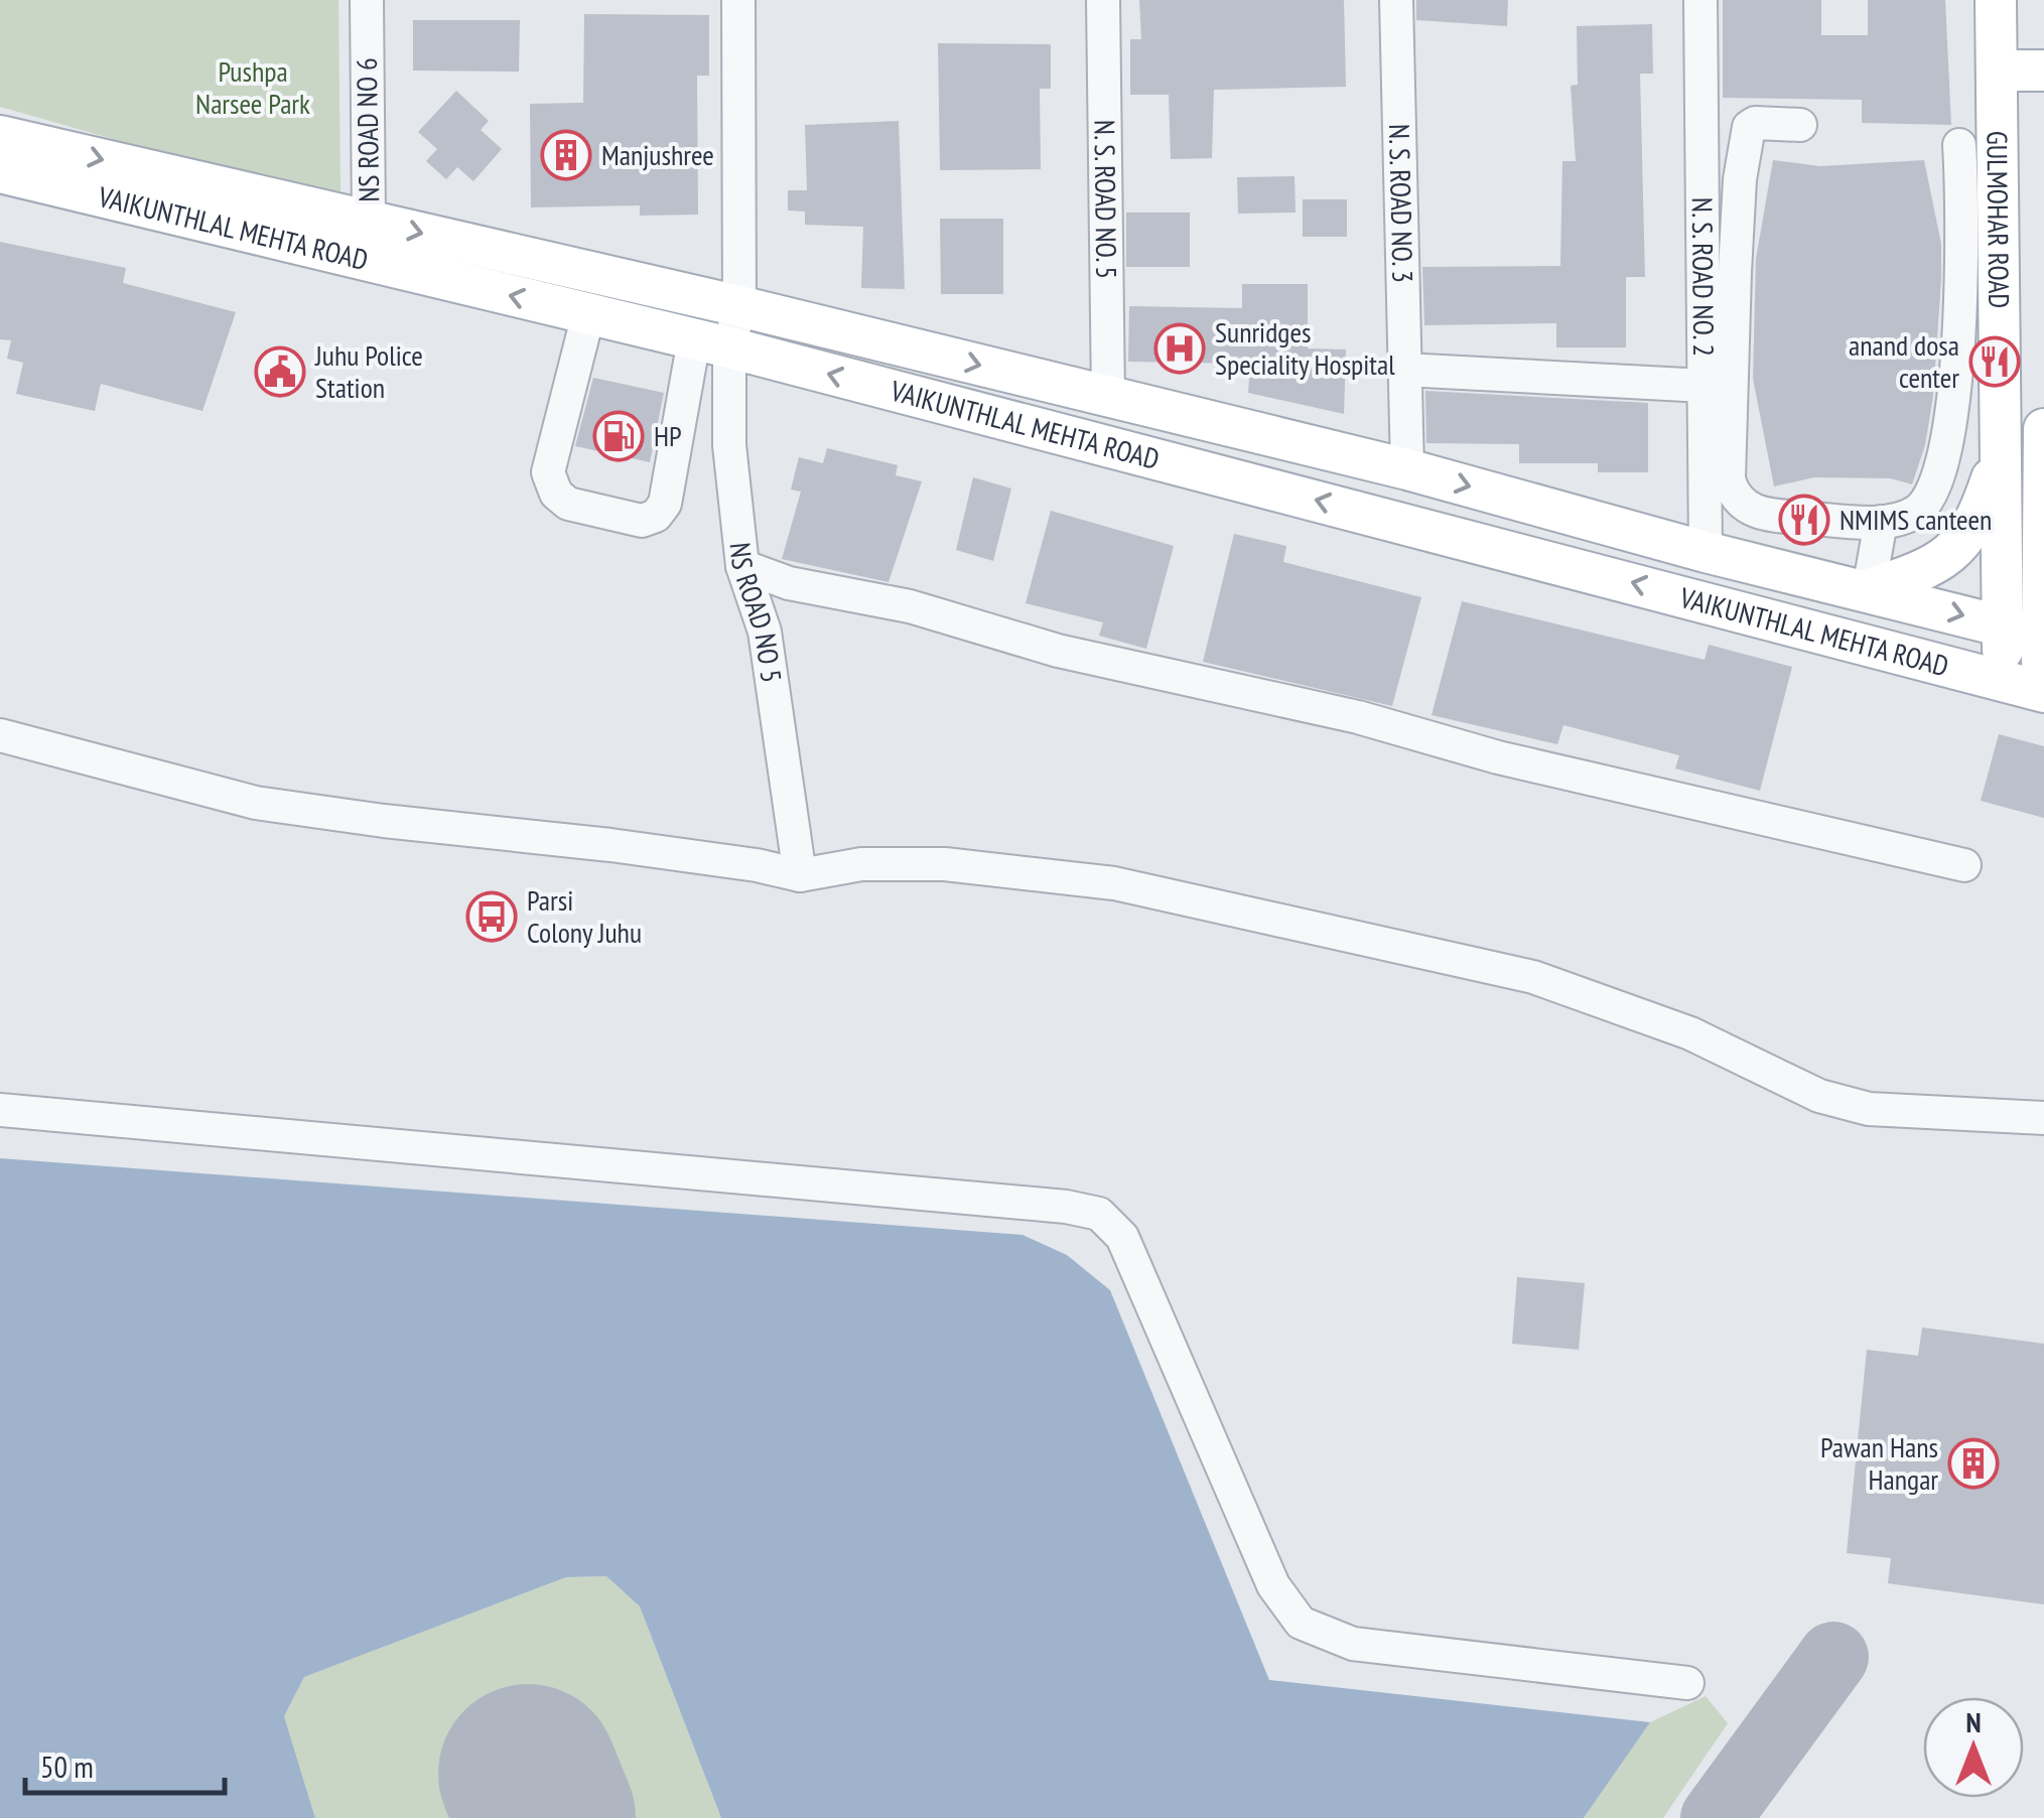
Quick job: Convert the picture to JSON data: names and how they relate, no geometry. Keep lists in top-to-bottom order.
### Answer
{
  "streets": {
    "main road": ["GULMOHAR ROAD", "VAIKUNTHLAL MEHTA ROAD"],
    "street": [
      "NS ROAD NO 6",
      "N. S. ROAD NO. 5",
      "N. S. ROAD NO. 3",
      "N. S. ROAD NO. 2",
      "NS ROAD NO 5"
    ]
  },
  "crossings": [
    ["NS ROAD NO 6", "VAIKUNTHLAL MEHTA ROAD"],
    ["N. S. ROAD NO. 5", "VAIKUNTHLAL MEHTA ROAD"],
    ["N. S. ROAD NO. 3", "VAIKUNTHLAL MEHTA ROAD"],
    ["GULMOHAR ROAD", "VAIKUNTHLAL MEHTA ROAD"],
    ["VAIKUNTHLAL MEHTA ROAD", "N. S. ROAD NO. 2"],
    ["VAIKUNTHLAL MEHTA ROAD", "NS ROAD NO 5"]
  ],
  "parks": ["Pushpa Narsee Park"],
  "places": {
    "building": ["Manjushree", "Pawan Hans Hangar"],
    "hospital": ["Sunridges Speciality Hospital"],
    "restaurant": ["anand dosa center", "NMIMS canteen"],
    "public building": ["Juhu Police Station"],
    "fuel station": ["HP"],
    "bus stop": ["Parsi Colony Juhu"]
  },
  "scale_bar": "50 m",
  "north": "top"
}
